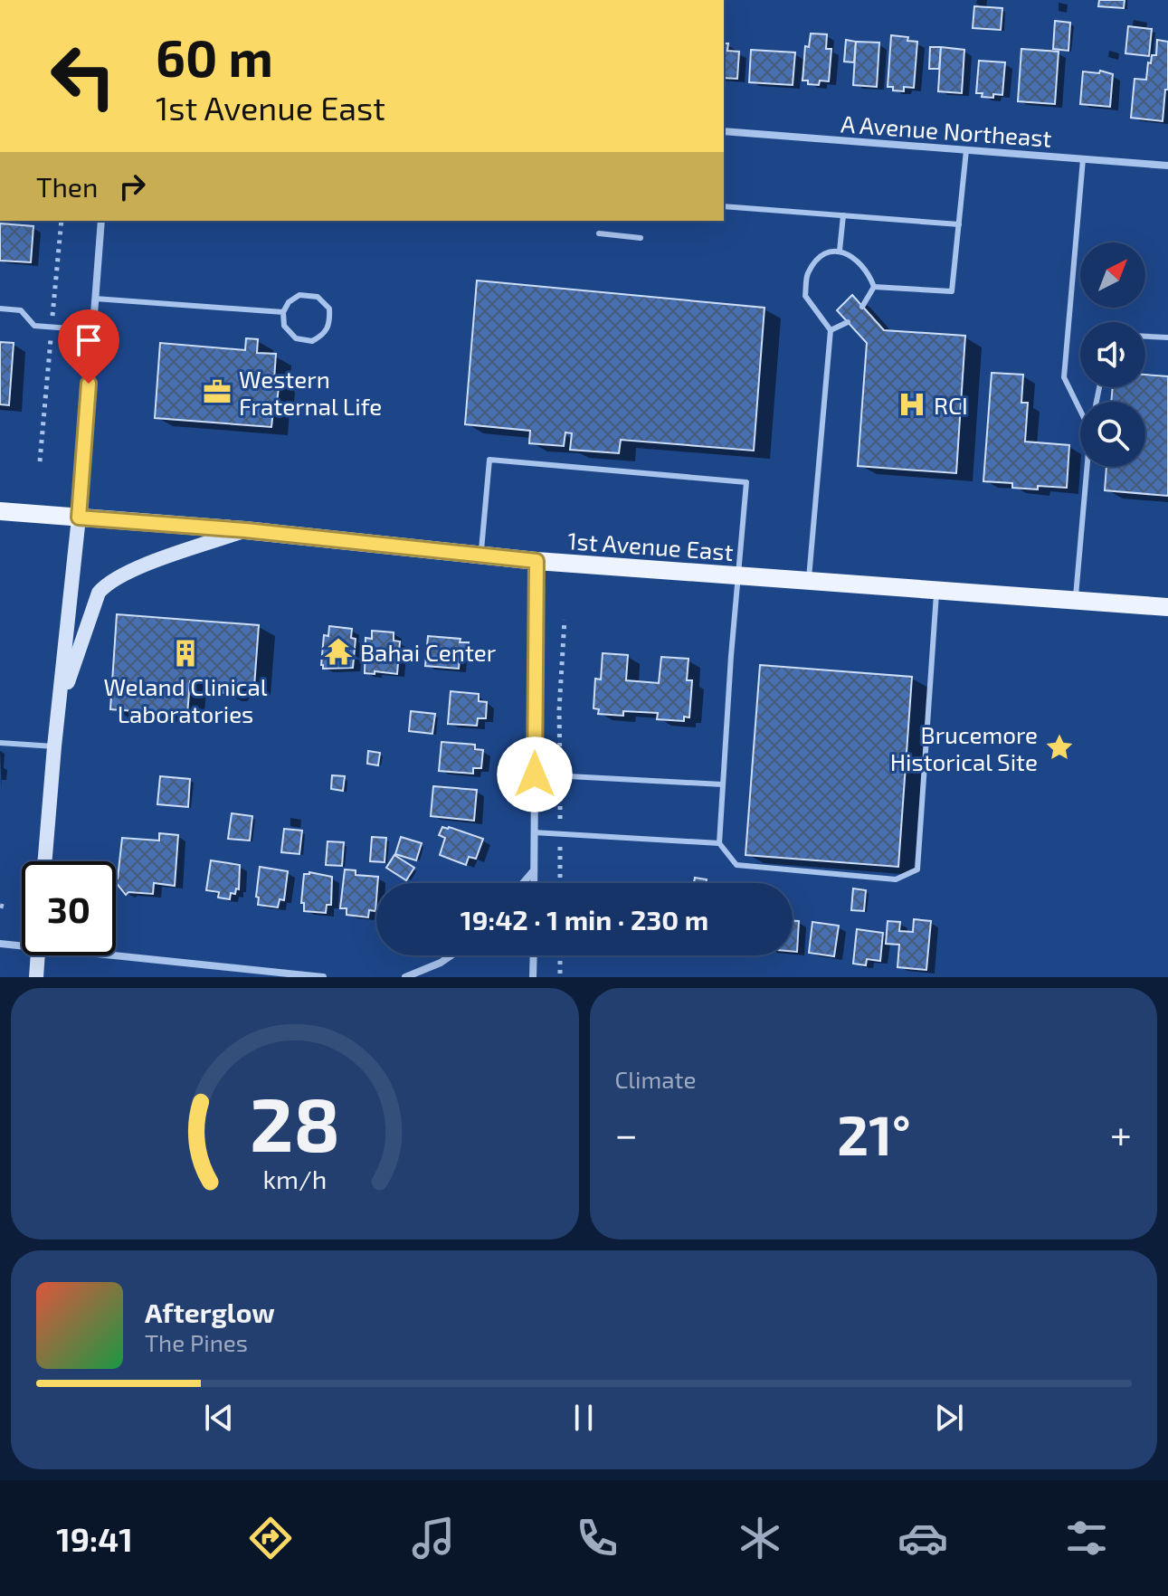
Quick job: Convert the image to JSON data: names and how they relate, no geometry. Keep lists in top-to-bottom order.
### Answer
{
  "streets": {
    "main road": ["1st Avenue East"],
    "street": ["A Avenue Northeast"]
  },
  "places": {
    "office": ["Western Fraternal Life"],
    "hospital": ["RCI"],
    "temple": ["Bahai Center"],
    "building": ["Weland Clinical Laboratories"],
    "place": ["Brucemore Historical Site"]
  },
  "north": "top right",
  "page": {
    "turn": ["60 m", "1st Avenue East"],
    "then": "Then",
    "limit": "30",
    "trip": "19:42 · 1 min · 230 m",
    "tile": "Climate",
    "heat": ["−", "21°", "+"],
    "song": ["Afterglow", "The Pines"],
    "tabs": "19:41",
    "gauge": ["28", "km/h"]
  }
}
